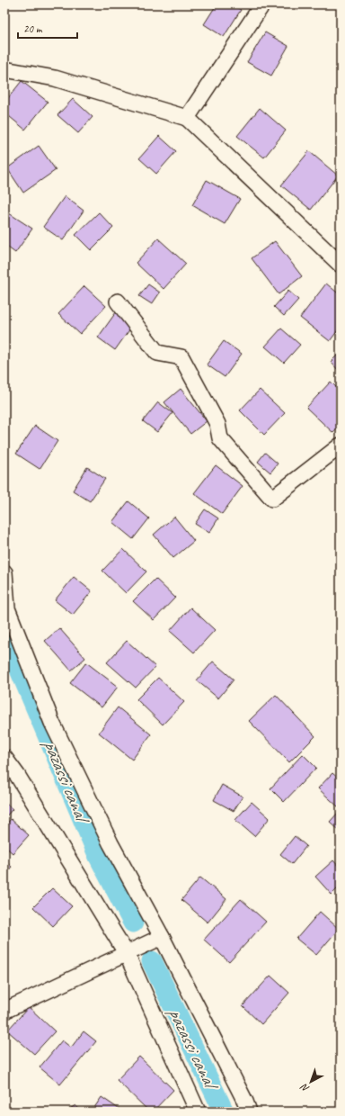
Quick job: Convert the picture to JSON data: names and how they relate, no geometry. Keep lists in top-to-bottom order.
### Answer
{
  "water": ["pazassi canal"],
  "scale_bar": "20 m",
  "north": "bottom left"
}
